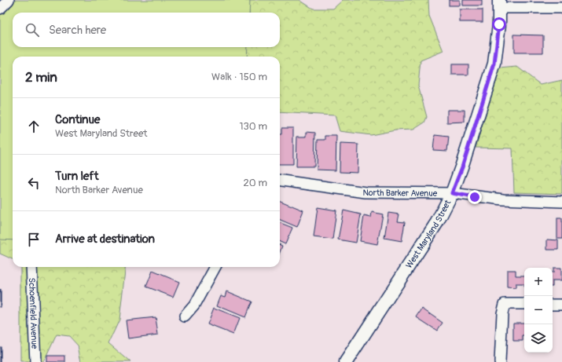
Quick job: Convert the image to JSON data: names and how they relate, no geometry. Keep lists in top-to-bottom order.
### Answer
{
  "streets": {
    "street": ["North Barker Avenue", "West Maryland Street", "Schoenfield Avenue"]
  },
  "crossings": [
    ["North Barker Avenue", "West Maryland Street"]
  ],
  "page": {
    "search": "Search here",
    "heading": ["2 min", "Walk · 150 m"],
    "list": [
      ["Continue", "West Maryland Street", "130 m"],
      ["Turn left", "North Barker Avenue", "20 m"],
      "Arrive at destination"
    ],
    "map_buttons": ["+", "−"]
  }
}
